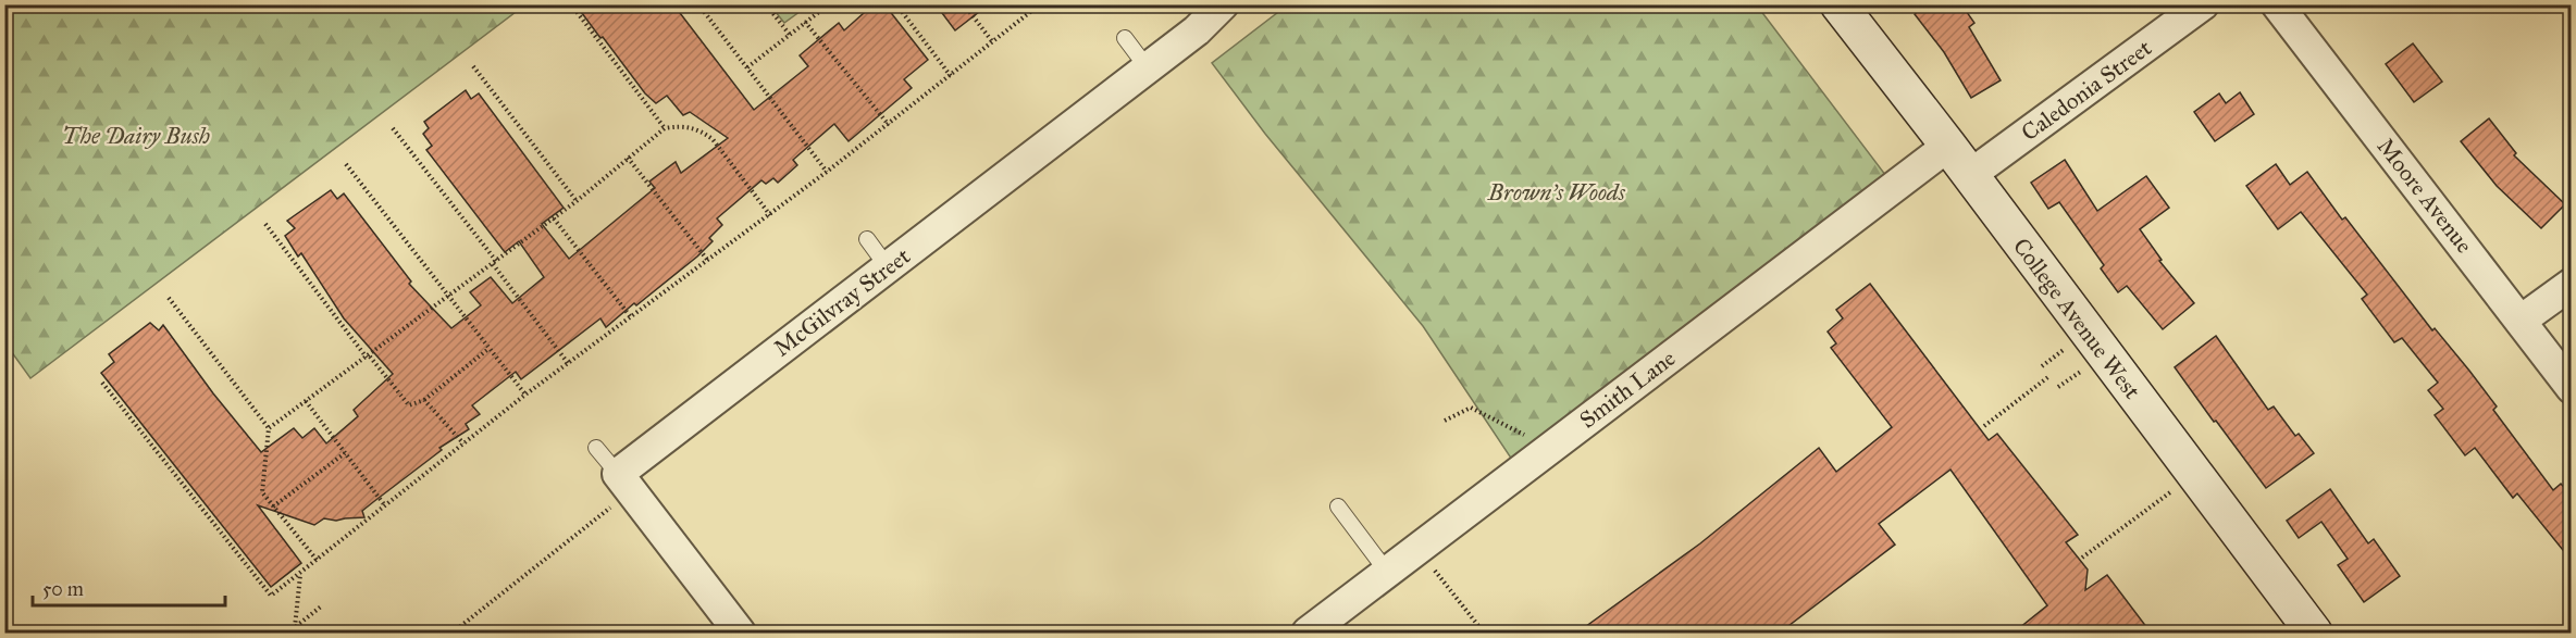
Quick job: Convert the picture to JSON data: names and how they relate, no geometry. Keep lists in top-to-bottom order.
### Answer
{
  "streets": {
    "main road": ["College Avenue West"],
    "street": [
      "Caledonia Street",
      "Moore Avenue",
      "McGilvray Street",
      "Smith Lane"
    ]
  },
  "crossings": [
    ["Caledonia Street", "College Avenue West"],
    ["College Avenue West", "Smith Lane"]
  ],
  "parks": ["The Dairy Bush", "Brown's Woods"],
  "scale_bar": "50 m"
}
